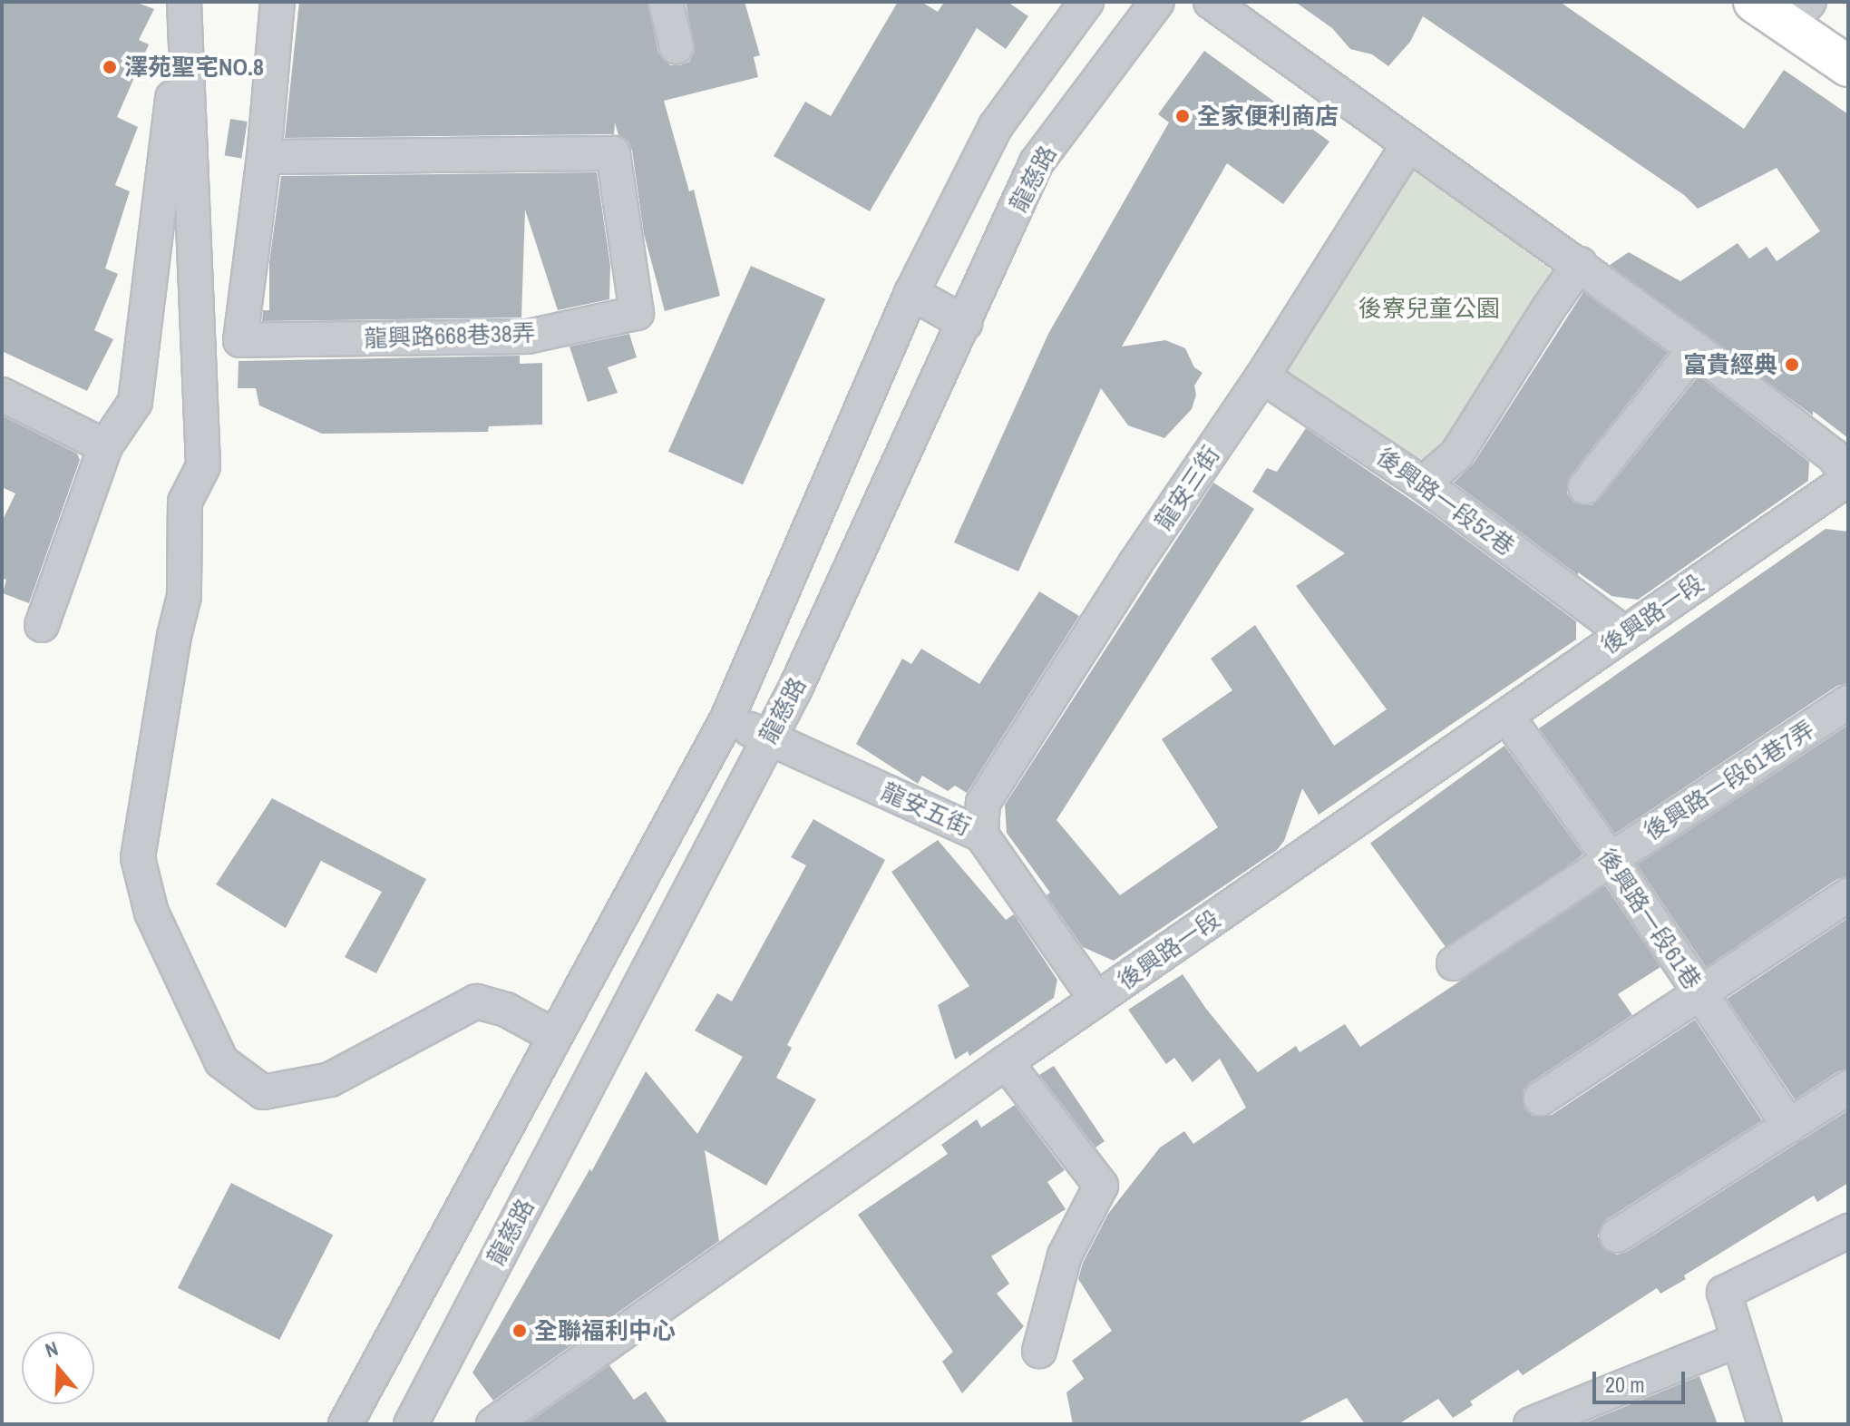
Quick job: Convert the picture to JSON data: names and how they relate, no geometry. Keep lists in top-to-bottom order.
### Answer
{
  "streets": {
    "street": [
      "龍慈路",
      "龍興路668巷38弄",
      "龍安三街",
      "後興路一段52巷",
      "後興路一段",
      "後興路一段61巷7弄",
      "龍安五街",
      "後興路一段61巷"
    ]
  },
  "crossings": [
    ["龍慈路", "龍安五街"],
    ["龍安三街", "後興路一段52巷"],
    ["龍安三街", "龍安五街"],
    ["後興路一段52巷", "後興路一段"],
    ["後興路一段", "龍安五街"],
    ["後興路一段", "後興路一段61巷"],
    ["後興路一段61巷7弄", "後興路一段61巷"]
  ],
  "parks": ["後寮兒童公園"],
  "places": [
    "澤苑聖宅NO.8",
    "全家便利商店",
    "富貴經典",
    "全聯福利中心"
  ],
  "scale_bar": "20 m",
  "north": "top"
}
